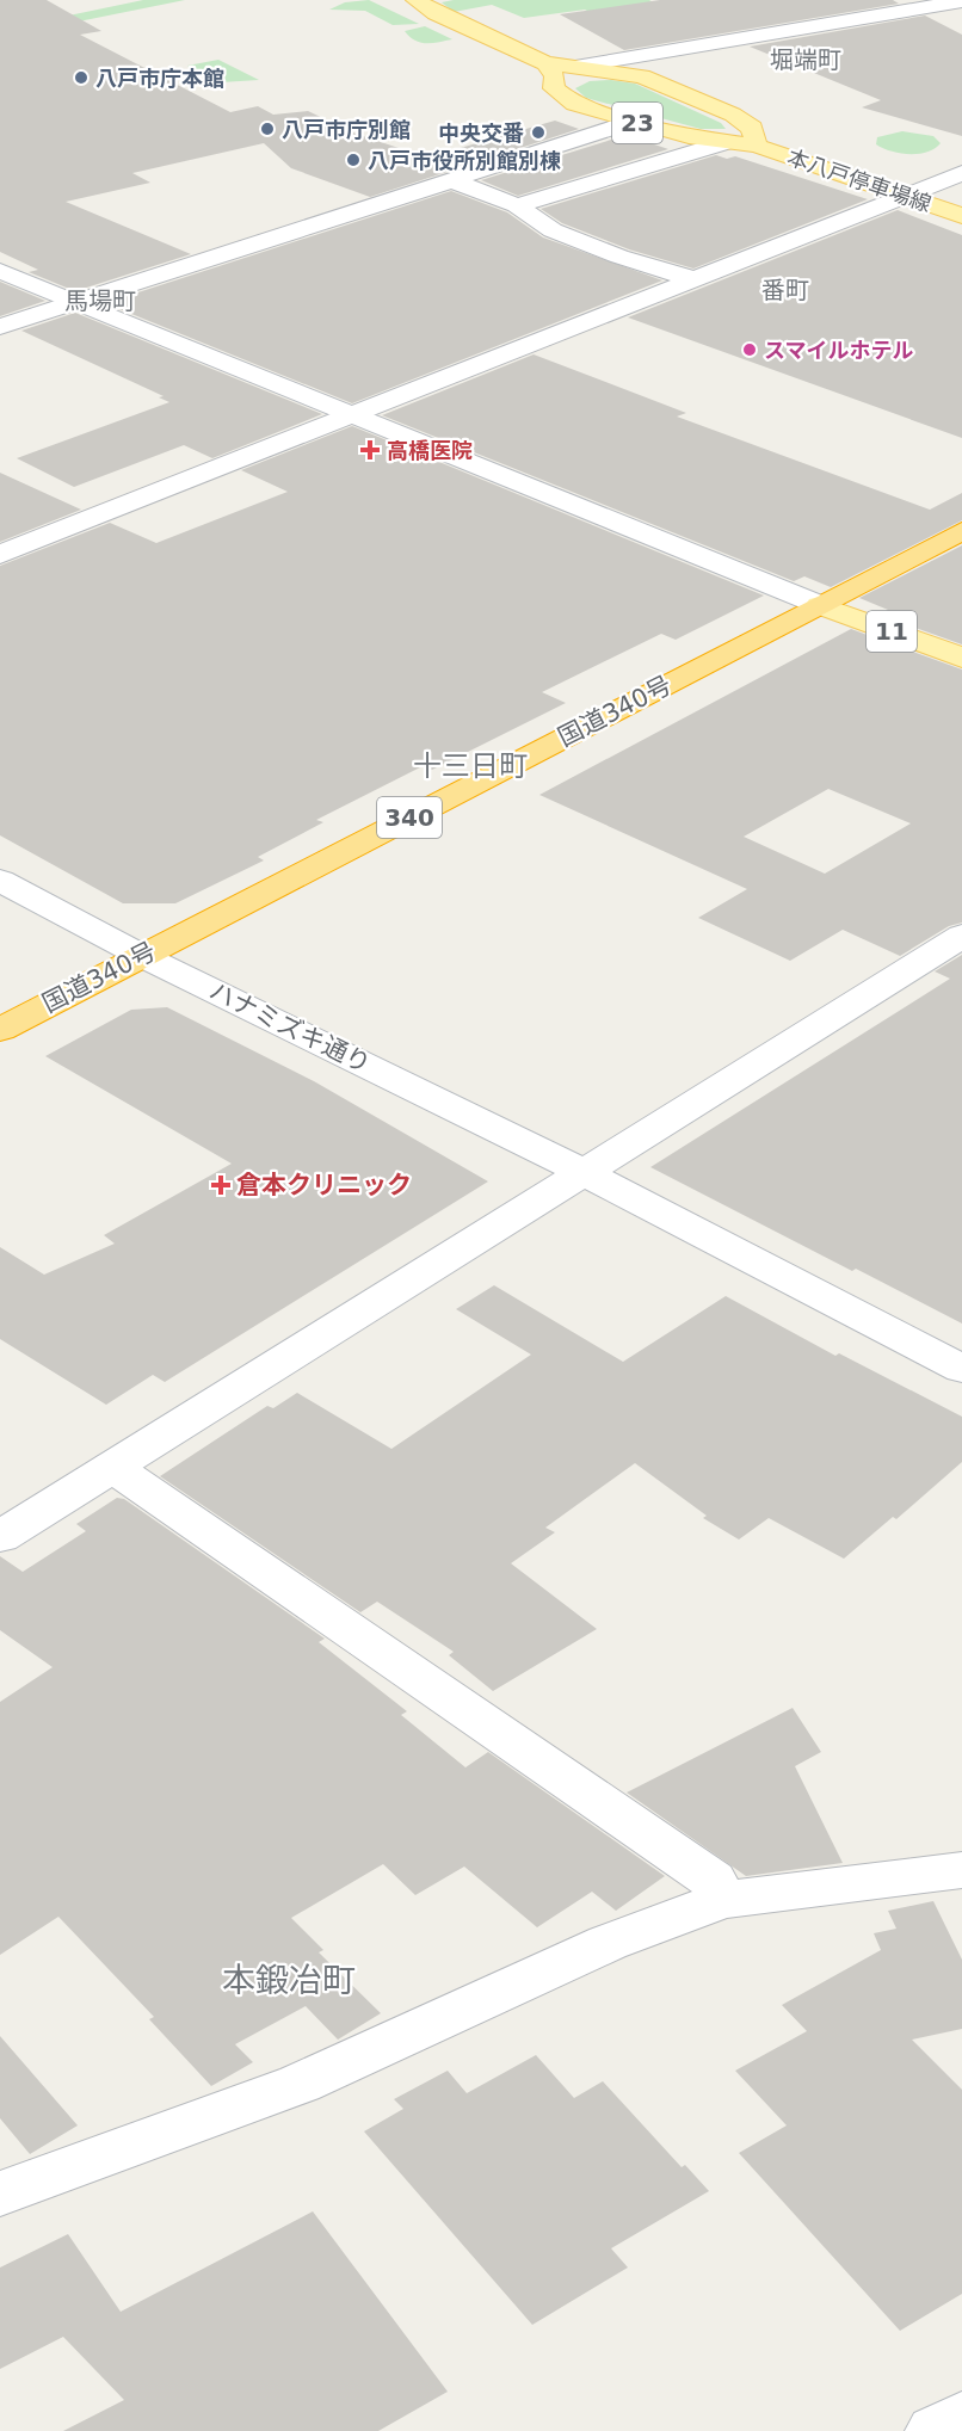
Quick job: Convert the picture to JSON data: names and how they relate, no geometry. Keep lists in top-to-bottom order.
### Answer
{
  "streets": {
    "highway": ["国道340号", "340"],
    "main road": ["23", "本八戸停車場線", "11"],
    "street": ["ハナミズキ通り"]
  },
  "crossings": [
    ["11", "国道340号"],
    ["国道340号", "ハナミズキ通り"]
  ],
  "districts": [
    "堀端町",
    "番町",
    "馬場町",
    "十三日町",
    "本鍛冶町"
  ],
  "places": {
    "other": [
      "八戸市庁本館",
      "八戸市庁別館",
      "中央交番",
      "八戸市役所別館別棟",
      "スマイルホテル"
    ],
    "health": ["高橋医院", "倉本クリニック"]
  }
}
